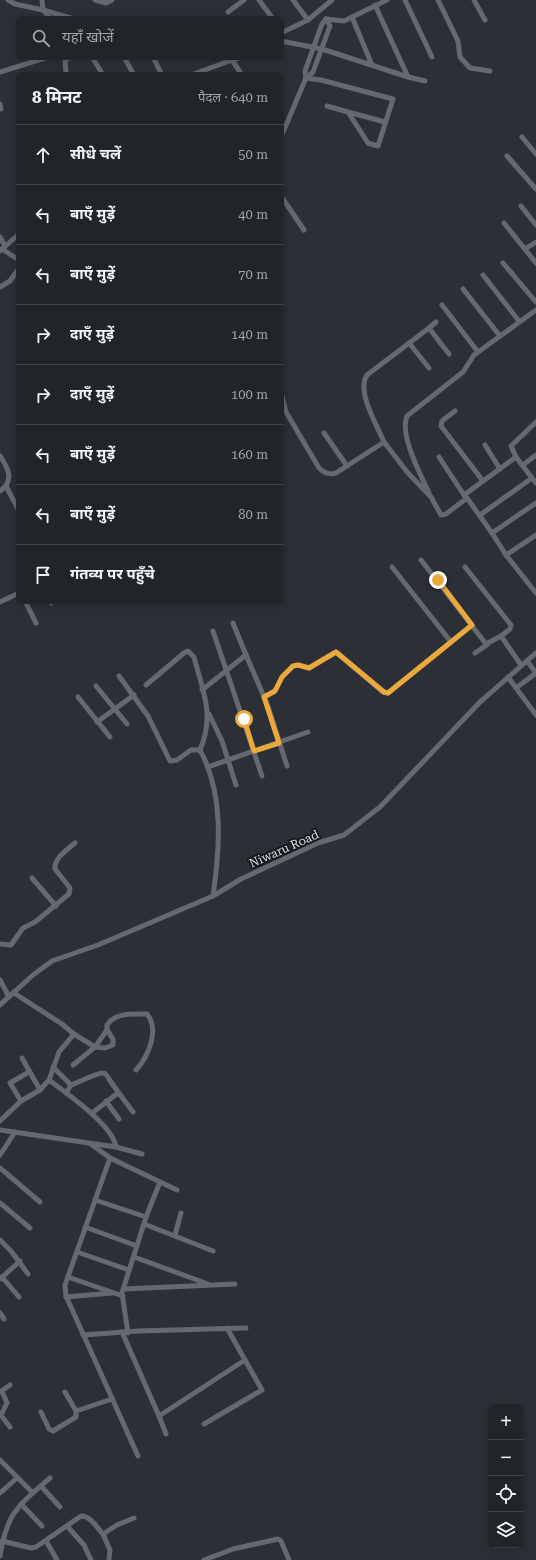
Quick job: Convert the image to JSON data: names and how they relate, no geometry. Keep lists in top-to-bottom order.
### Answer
{
  "streets": {
    "street": ["Niwaru Road"]
  },
  "page": {
    "search": "यहाँ खोजें",
    "heading": ["8 मिनट", "पैदल · 640 m"],
    "list": [
      ["सीधे चलें", "50 m"],
      ["बाएँ मुड़ें", "40 m"],
      ["बाएँ मुड़ें", "70 m"],
      ["दाएँ मुड़ें", "140 m"],
      ["दाएँ मुड़ें", "100 m"],
      ["बाएँ मुड़ें", "160 m"],
      ["बाएँ मुड़ें", "80 m"],
      "गंतव्य पर पहुँचे"
    ],
    "map_buttons": ["+", "−"]
  }
}
